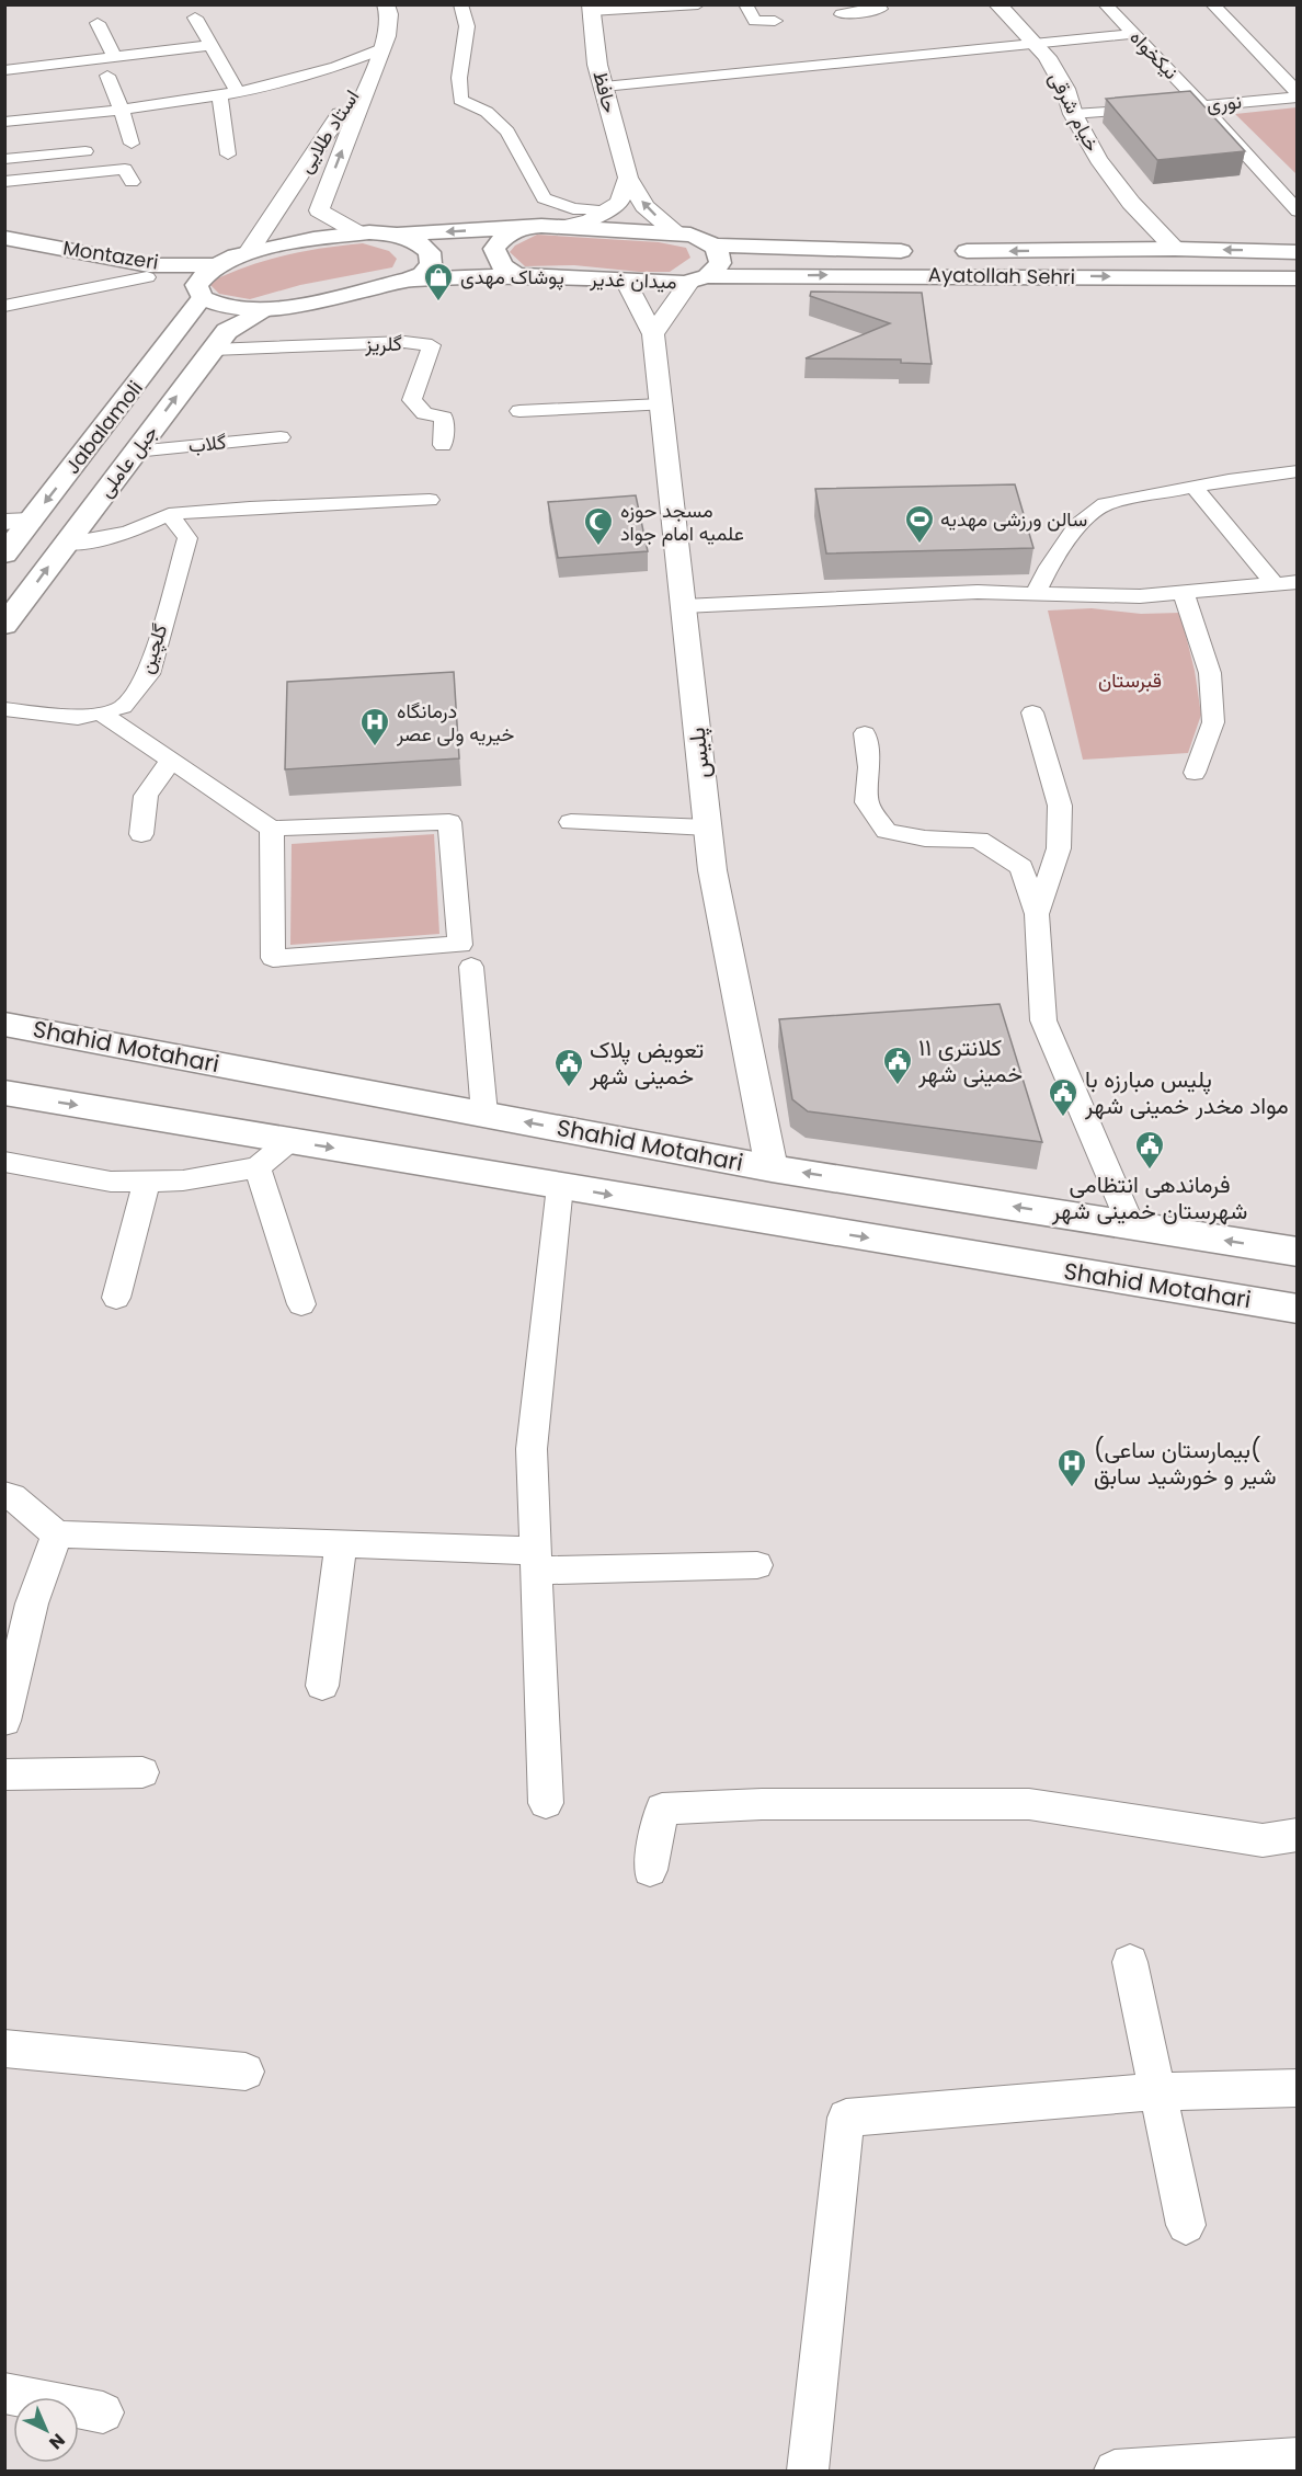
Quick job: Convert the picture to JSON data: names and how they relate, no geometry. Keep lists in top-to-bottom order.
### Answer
{
  "streets": {
    "main road": [
      "Montazeri",
      "Ayatollah Sehri",
      "میدان غدیر",
      "Jabalamoli",
      "جبل عاملی",
      "Shahid Motahari"
    ],
    "street": [
      "نیکخواه",
      "حافظ",
      "نوری",
      "خیام شرقی",
      "استاد طلایی",
      "گلریز",
      "گلاب",
      "گلچین",
      "پلیس"
    ]
  },
  "crossings": [
    ["نیکخواه", "نوری"],
    ["خیام شرقی", "Ayatollah Sehri"],
    ["Montazeri", "میدان غدیر"],
    ["Montazeri", "Jabalamoli"],
    ["Montazeri", "جبل عاملی"],
    ["Ayatollah Sehri", "میدان غدیر"],
    ["میدان غدیر", "جبل عاملی"],
    ["گلریز", "جبل عاملی"],
    ["گلاب", "جبل عاملی"],
    ["پلیس", "Shahid Motahari"]
  ],
  "one_way": ["Jabalamoli", "جبل عاملی"],
  "parks": ["قبرستان"],
  "places": {
    "shop": ["پوشاک مهدی"],
    "sports": ["سالن ورزشی مهدیه"],
    "mosque": ["مسجد حوزه علمیه امام جواد"],
    "hospital": ["درمانگاه خیریه ولی عصر", "(بیمارستان ساعی( شیر و خورشید سابق"],
    "public building": [
      "کلانتری ۱۱ خمینی شهر",
      "تعویض پلاک خمینی شهر",
      "پلیس مبارزه با مواد مخدر خمینی شهر",
      "فرماندهی انتظامی شهرستان خمینی شهر"
    ]
  },
  "north": "bottom right"
}
